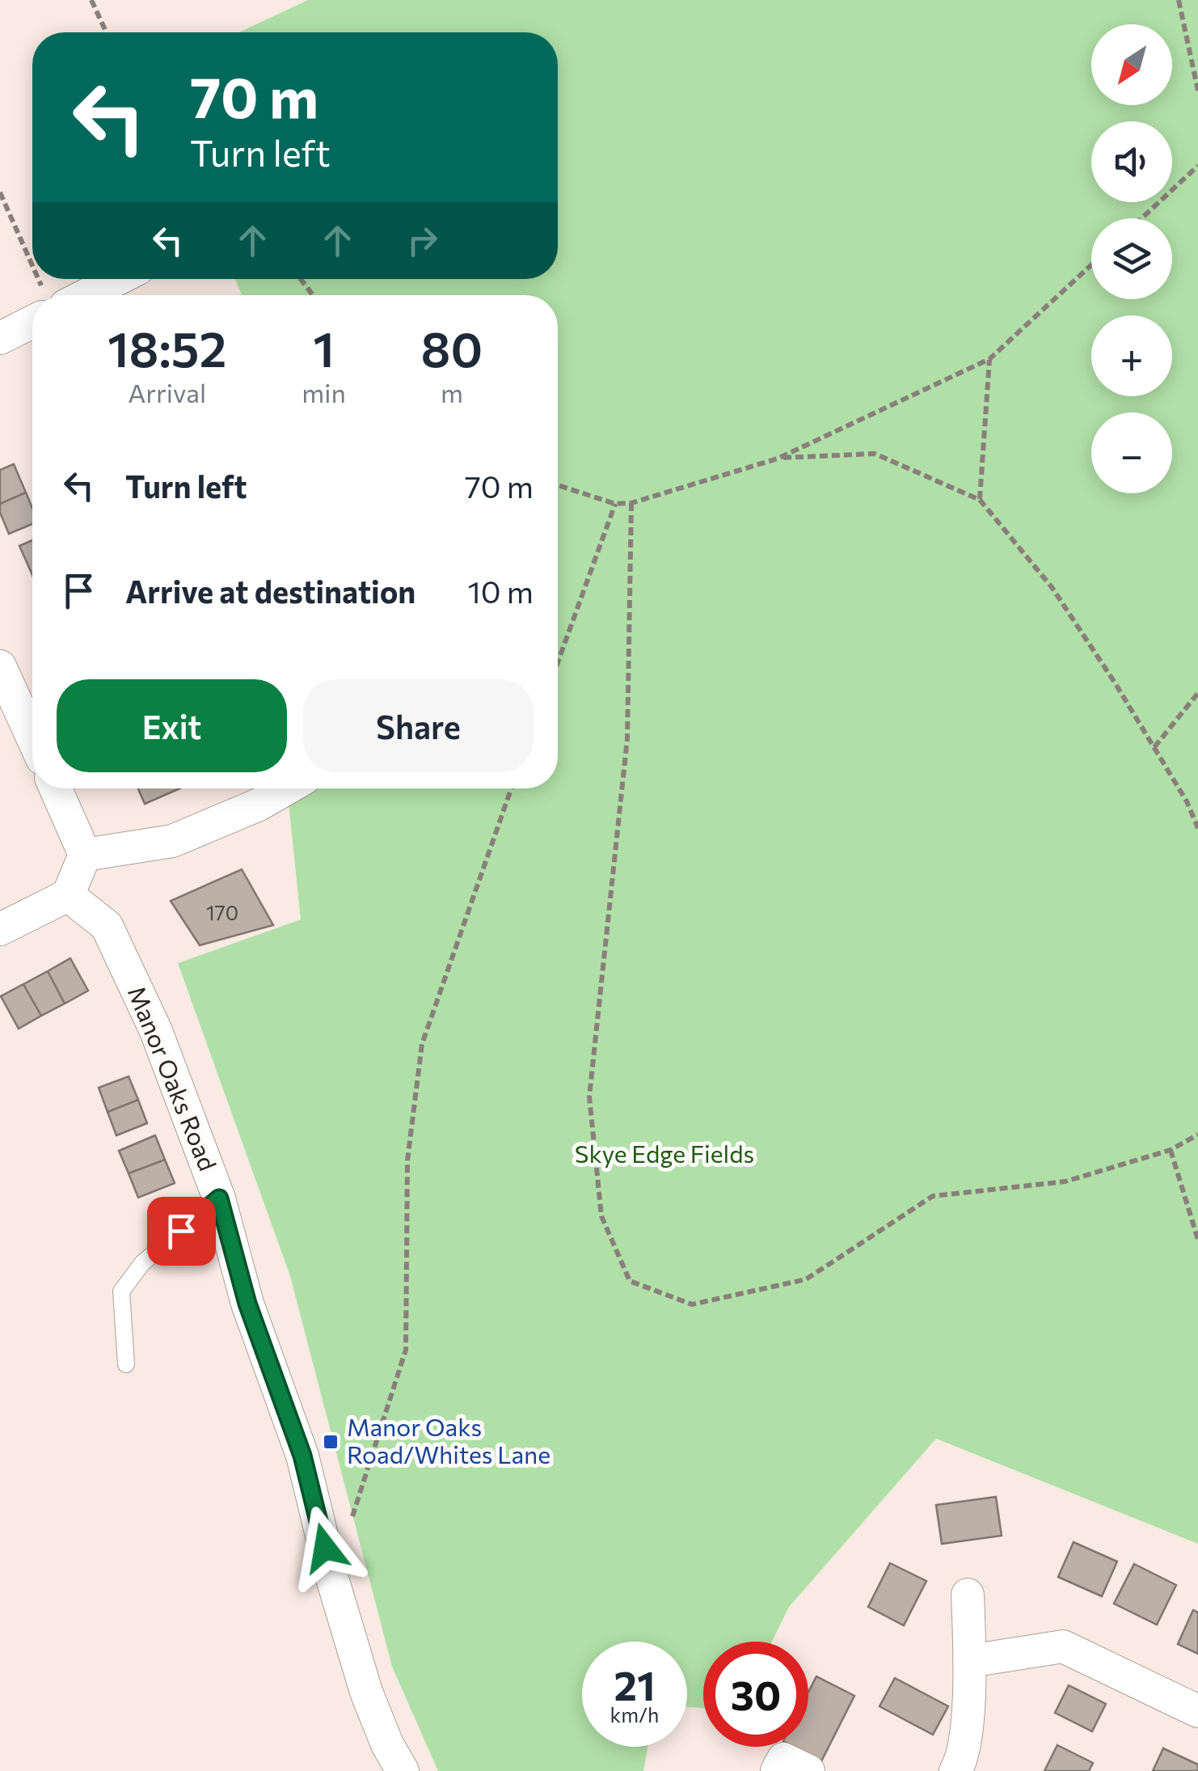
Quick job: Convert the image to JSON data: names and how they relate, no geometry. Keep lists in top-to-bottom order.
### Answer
{
  "streets": {
    "street": ["Manor Oaks Road"]
  },
  "parks": ["Skye Edge Fields"],
  "places": {
    "transit": ["Manor Oaks Road/Whites Lane"]
  },
  "house_numbers": ["170"],
  "north": "bottom left",
  "page": {
    "map_buttons": ["+", "−"],
    "turn": ["70 m", "Turn left"],
    "eta": [
      "18:52",
      "Arrival",
      "1",
      "min",
      "80",
      "m"
    ],
    "list": [
      {
        "name": "Turn left",
        "value": "70 m"
      },
      {
        "name": "Arrive at destination",
        "value": "10 m"
      }
    ],
    "buttons": ["Exit", "Share"],
    "speed": "21 km/h",
    "limit": "30"
  }
}
